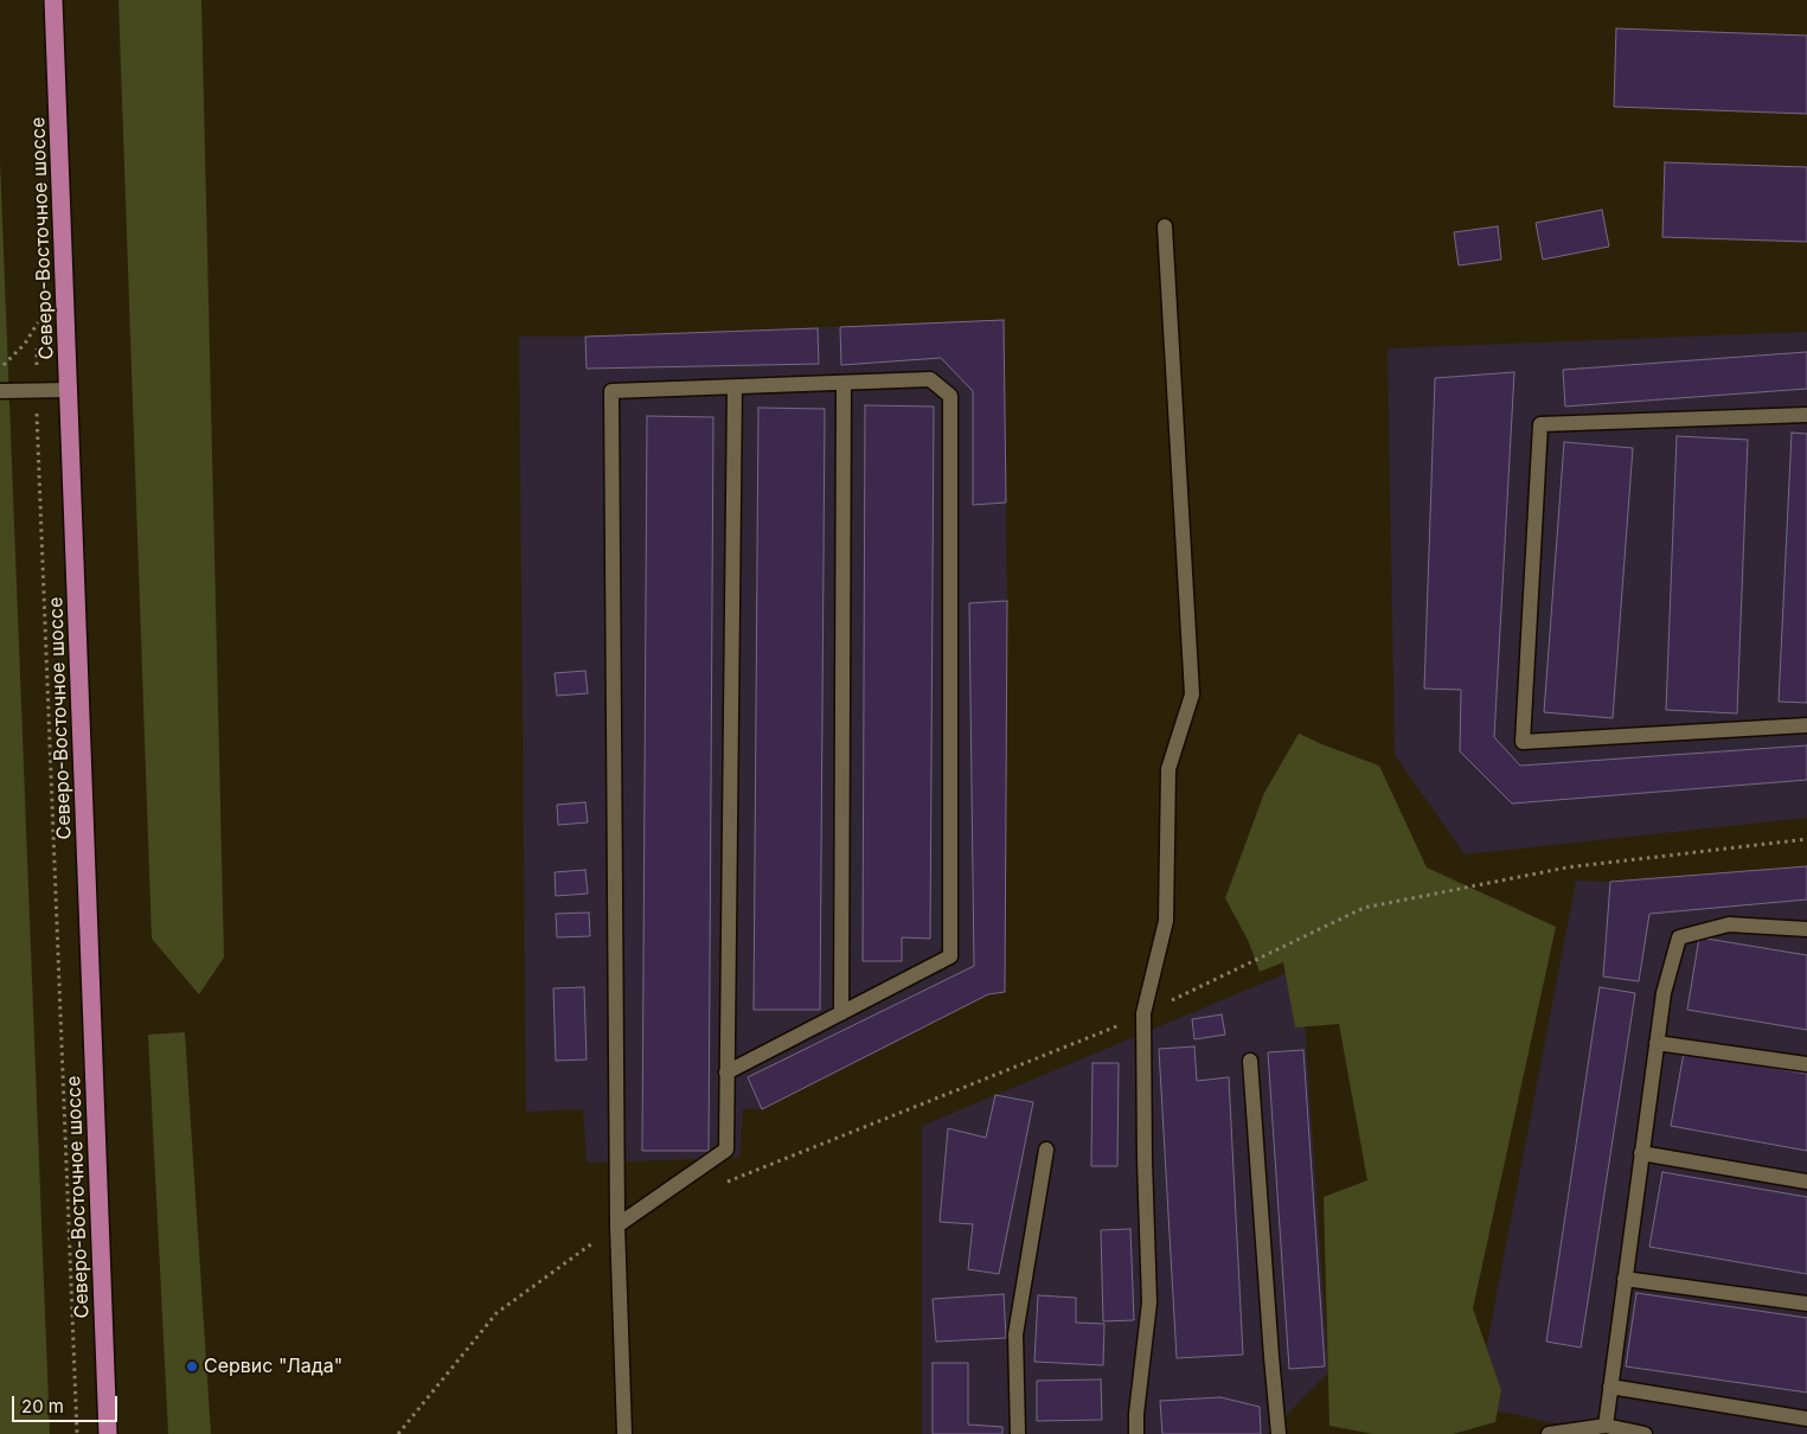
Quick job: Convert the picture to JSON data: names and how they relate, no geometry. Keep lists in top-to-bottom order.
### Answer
{
  "streets": {
    "main road": ["Северо-Восточное шоссе"]
  },
  "places": ["Сервис \"Лада\""],
  "scale_bar": "20 m"
}
